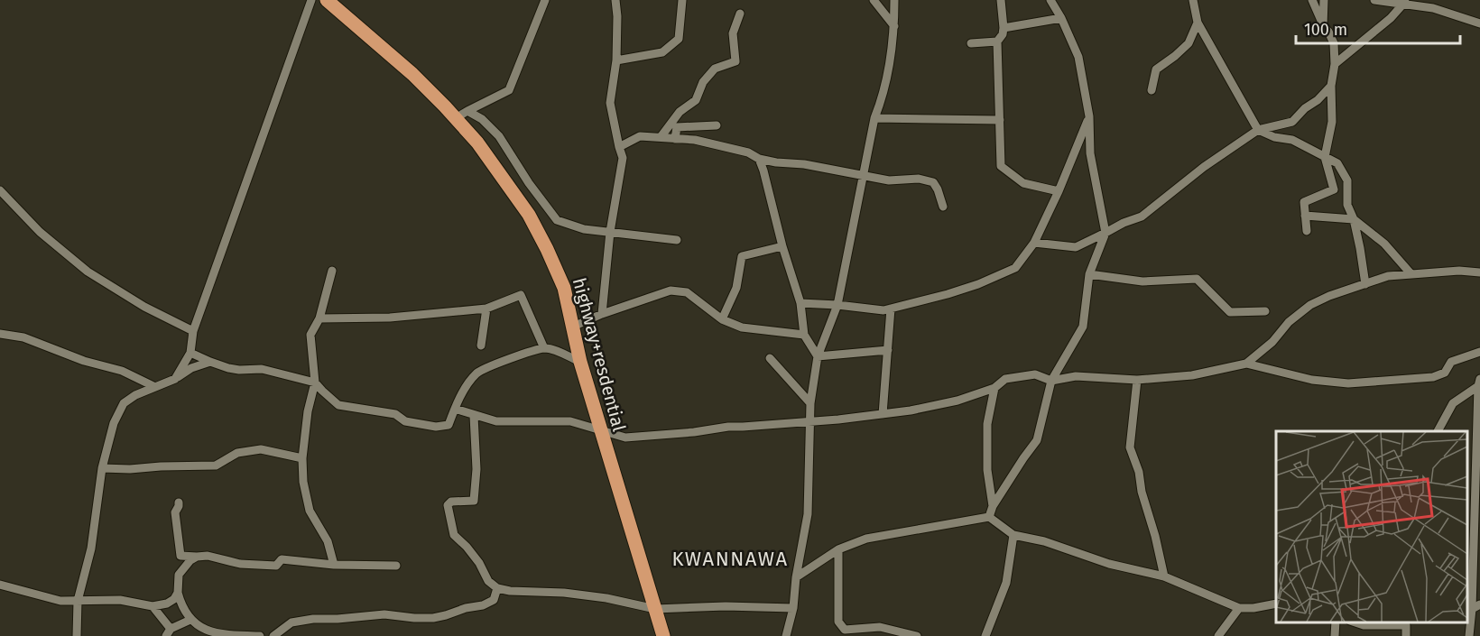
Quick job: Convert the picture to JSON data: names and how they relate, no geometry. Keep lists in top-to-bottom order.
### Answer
{
  "streets": {
    "highway": ["highway+resdential"]
  },
  "districts": ["KWANNAWA"],
  "scale_bar": "100 m"
}
